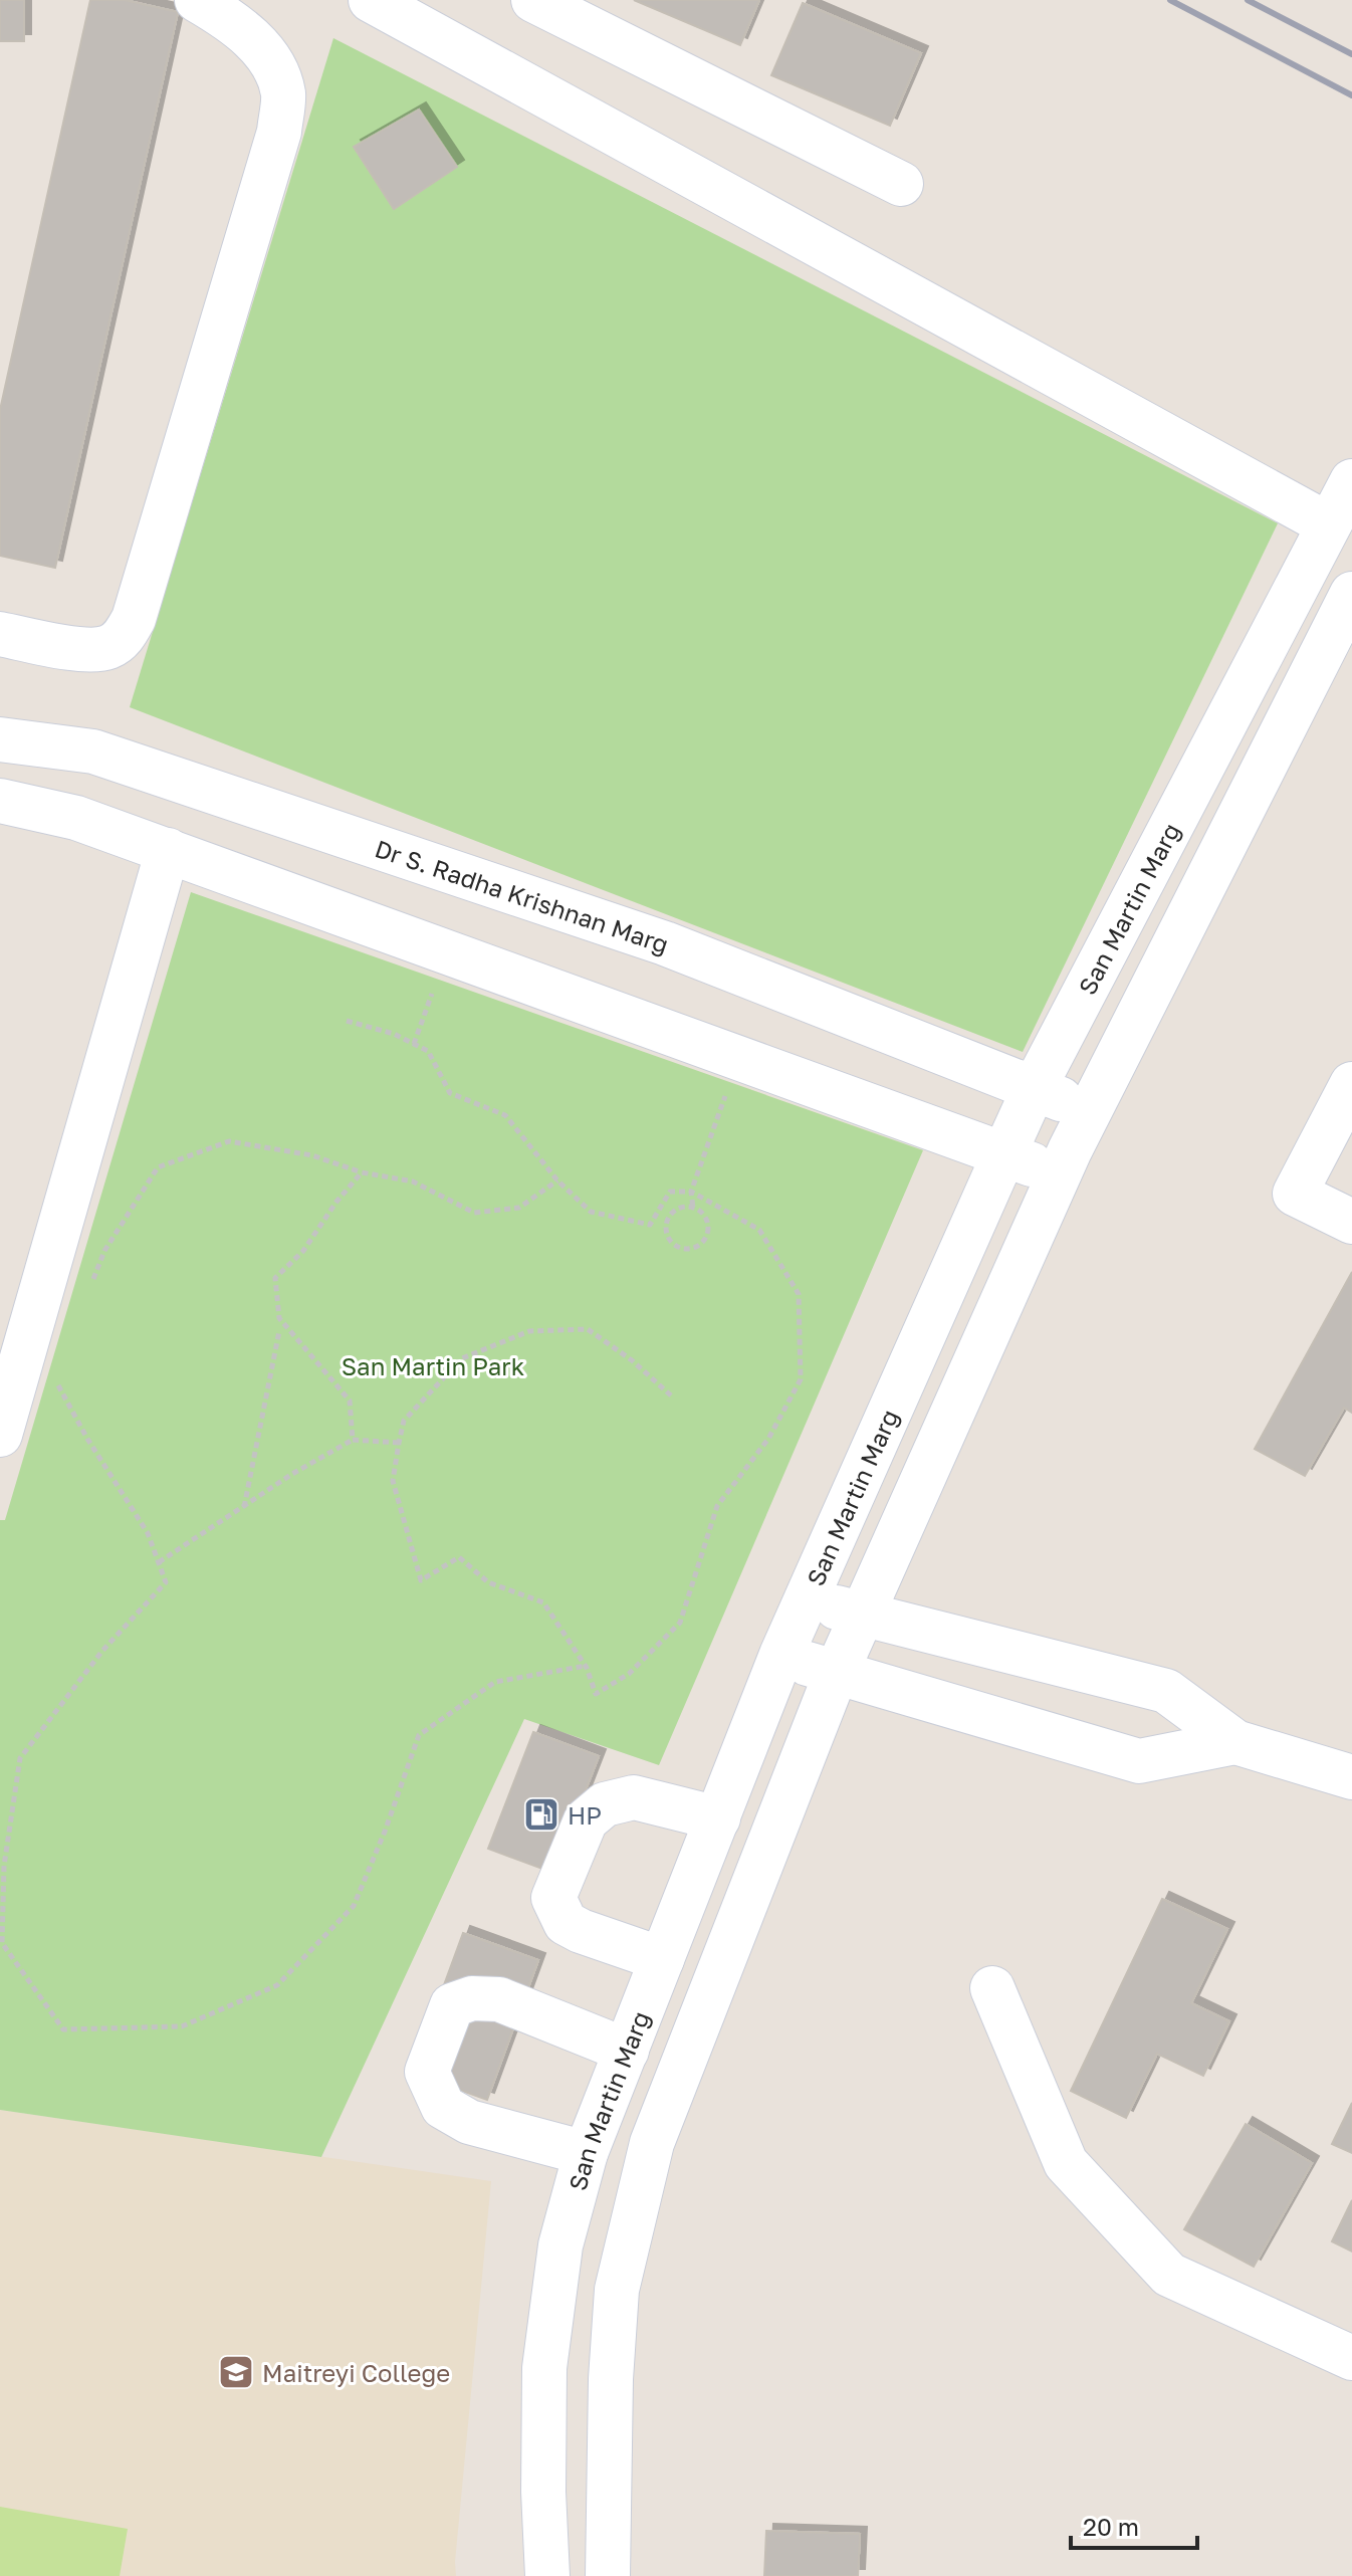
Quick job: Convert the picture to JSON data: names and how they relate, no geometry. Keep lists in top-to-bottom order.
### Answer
{
  "streets": {
    "street": ["Dr S. Radha Krishnan Marg", "San Martin Marg"]
  },
  "crossings": [
    ["Dr S. Radha Krishnan Marg", "San Martin Marg"]
  ],
  "parks": ["San Martin Park"],
  "places": {
    "fuel station": ["HP"],
    "school or university": ["Maitreyi College"]
  },
  "scale_bar": "20 m"
}
